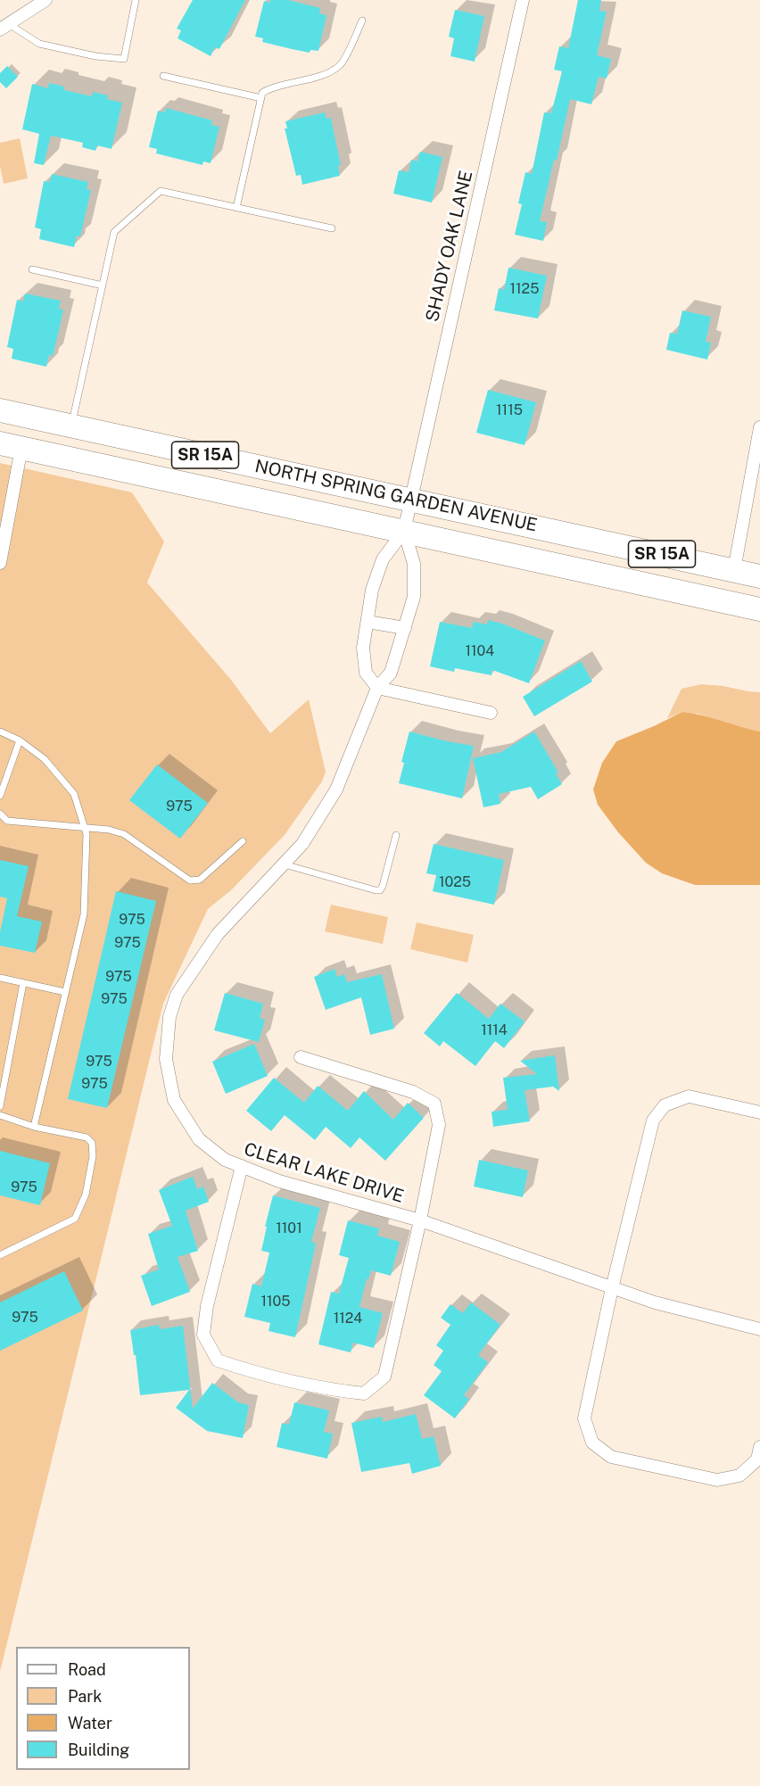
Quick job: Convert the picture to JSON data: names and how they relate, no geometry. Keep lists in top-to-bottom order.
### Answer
{
  "streets": {
    "highway": ["SR 15A", "NORTH SPRING GARDEN AVENUE"],
    "street": ["SHADY OAK LANE", "CLEAR LAKE DRIVE"]
  },
  "crossings": [
    ["SHADY OAK LANE", "NORTH SPRING GARDEN AVENUE"],
    ["SHADY OAK LANE", "CLEAR LAKE DRIVE"],
    ["NORTH SPRING GARDEN AVENUE", "CLEAR LAKE DRIVE"]
  ],
  "house_numbers": [
    "1125",
    "1115",
    "1104",
    "975",
    "1025",
    "975",
    "975",
    "975",
    "975",
    "1114",
    "975",
    "975",
    "975",
    "1101",
    "1105",
    "975",
    "1124"
  ],
  "legend": [
    "Road",
    "Park",
    "Water",
    "Building"
  ]
}
